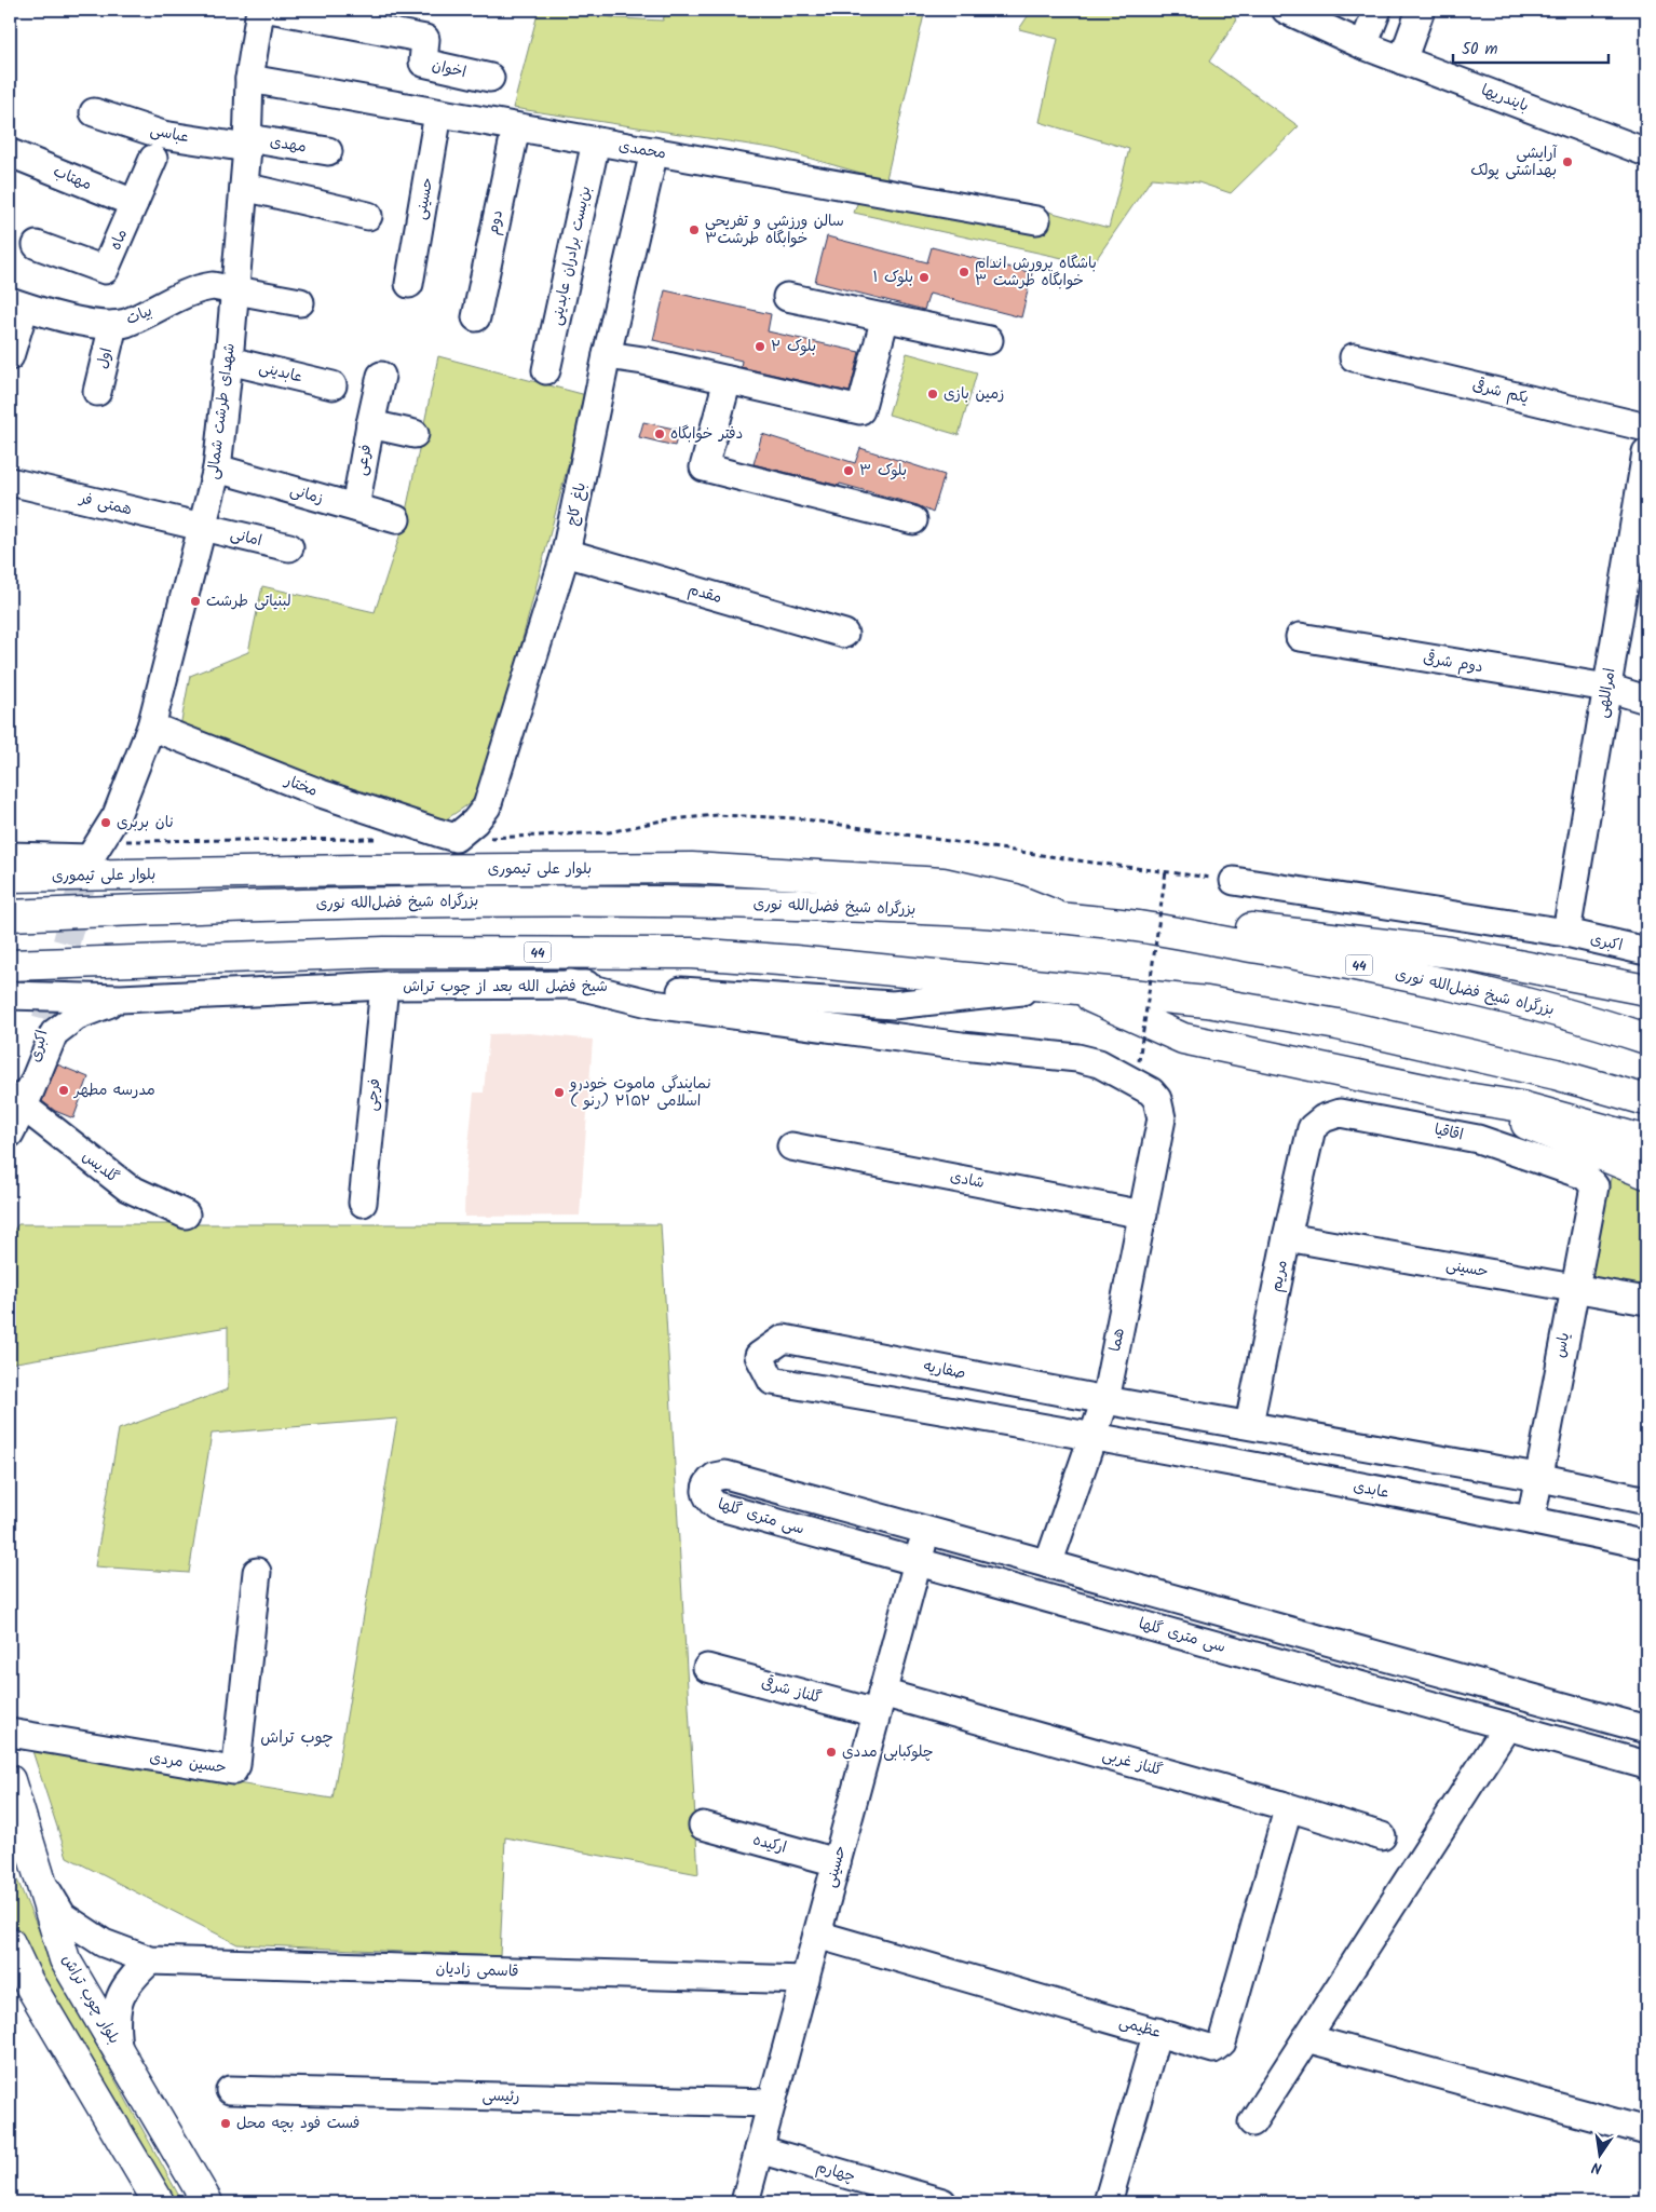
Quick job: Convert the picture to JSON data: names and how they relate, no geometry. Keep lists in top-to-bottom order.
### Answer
{
  "streets": {
    "main road": [
      "بلوار علی تیموری",
      "بزرگراه شیخ فضل‌الله نوری",
      "44",
      "بلوار چوب‌ تراش"
    ],
    "street": [
      "اخوان",
      "بایندریها",
      "عباسی",
      "مهدی",
      "محمدی",
      "مهتاب",
      "حسینی",
      "دوم",
      "ماه",
      "بن‌بست برادران عابدینی",
      "بیات",
      "اول",
      "عابدینی",
      "یکم شرقی",
      "شهدای طرشت شمالی",
      "فرعی",
      "زمانی",
      "همتی فر",
      "باغ کاج",
      "امانی",
      "مقدم",
      "دوم شرقی",
      "امراللهی",
      "مختار",
      "اکبری",
      "شیخ فضل الله بعد از چوب تراش",
      "فرجی",
      "اقاقیا",
      "گلدیس",
      "شادی",
      "مریم",
      "هما",
      "یاس",
      "صفاریه",
      "عابدی",
      "سی متری گلها",
      "گلناز شرقی",
      "حسین مردی",
      "گلناز غربی",
      "ارکیده",
      "قاسمی زادیان",
      "عظیمی",
      "رئیسی",
      "چهارم"
    ]
  },
  "crossings": [
    ["عباسی", "مهدی"],
    ["عباسی", "شهدای طرشت شمالی"],
    ["مهدی", "شهدای طرشت شمالی"],
    ["محمدی", "حسینی"],
    ["محمدی", "دوم"],
    ["محمدی", "بن‌بست برادران عابدینی"],
    ["محمدی", "شهدای طرشت شمالی"],
    ["محمدی", "باغ کاج"],
    ["مهتاب", "ماه"],
    ["حسینی", "مریم"],
    ["حسینی", "یاس"],
    ["حسینی", "سی متری گلها"],
    ["حسینی", "گلناز شرقی"],
    ["حسینی", "گلناز غربی"],
    ["حسینی", "ارکیده"],
    ["حسینی", "قاسمی زادیان"],
    ["حسینی", "عظیمی"],
    ["حسینی", "رئیسی"],
    ["حسینی", "چهارم"],
    ["بیات", "اول"],
    ["بیات", "شهدای طرشت شمالی"],
    ["عابدینی", "شهدای طرشت شمالی"],
    ["شهدای طرشت شمالی", "زمانی"],
    ["شهدای طرشت شمالی", "همتی فر"],
    ["شهدای طرشت شمالی", "امانی"],
    ["شهدای طرشت شمالی", "مختار"],
    ["فرعی", "زمانی"],
    ["همتی فر", "امانی"],
    ["باغ کاج", "مقدم"],
    ["باغ کاج", "مختار"],
    ["دوم شرقی", "امراللهی"],
    ["امراللهی", "اکبری"],
    ["بلوار علی تیموری", "بزرگراه شیخ فضل‌الله نوری"],
    ["اکبری", "گلدیس"],
    ["44", "شیخ فضل الله بعد از چوب تراش"],
    ["شیخ فضل الله بعد از چوب تراش", "فرجی"],
    ["شیخ فضل الله بعد از چوب تراش", "هما"],
    ["اقاقیا", "مریم"],
    ["اقاقیا", "یاس"],
    ["شادی", "هما"],
    ["هما", "صفاریه"],
    ["هما", "عابدی"],
    ["هما", "سی متری گلها"],
    ["یاس", "عابدی"],
    ["صفاریه", "عابدی"],
    ["گلناز شرقی", "گلناز غربی"],
    ["گلناز غربی", "عظیمی"],
    ["قاسمی زادیان", "بلوار چوب‌ تراش"]
  ],
  "districts": ["چوب تراش"],
  "places": [
    "آرایشی بهداشتی پولک",
    "سالن ورزشی و تفریحی خوابگاه طرشت۳",
    "باشگاه پرورش اندام خوابگاه طرشت ۳",
    "بلوک ۱",
    "بلوک ۲",
    "زمین بازی",
    "دفتر خوابگاه",
    "بلوک ۳",
    "لبنیاتی طرشت",
    "نان بربری",
    "مدرسه مطهر",
    "نمایندگی ماموت خودرو ( رنو) اسلامی ۲۱۵۲",
    "چلوکبابی مددی",
    "فست فود بچه محل"
  ],
  "scale_bar": "50 m",
  "north": "bottom"
}
